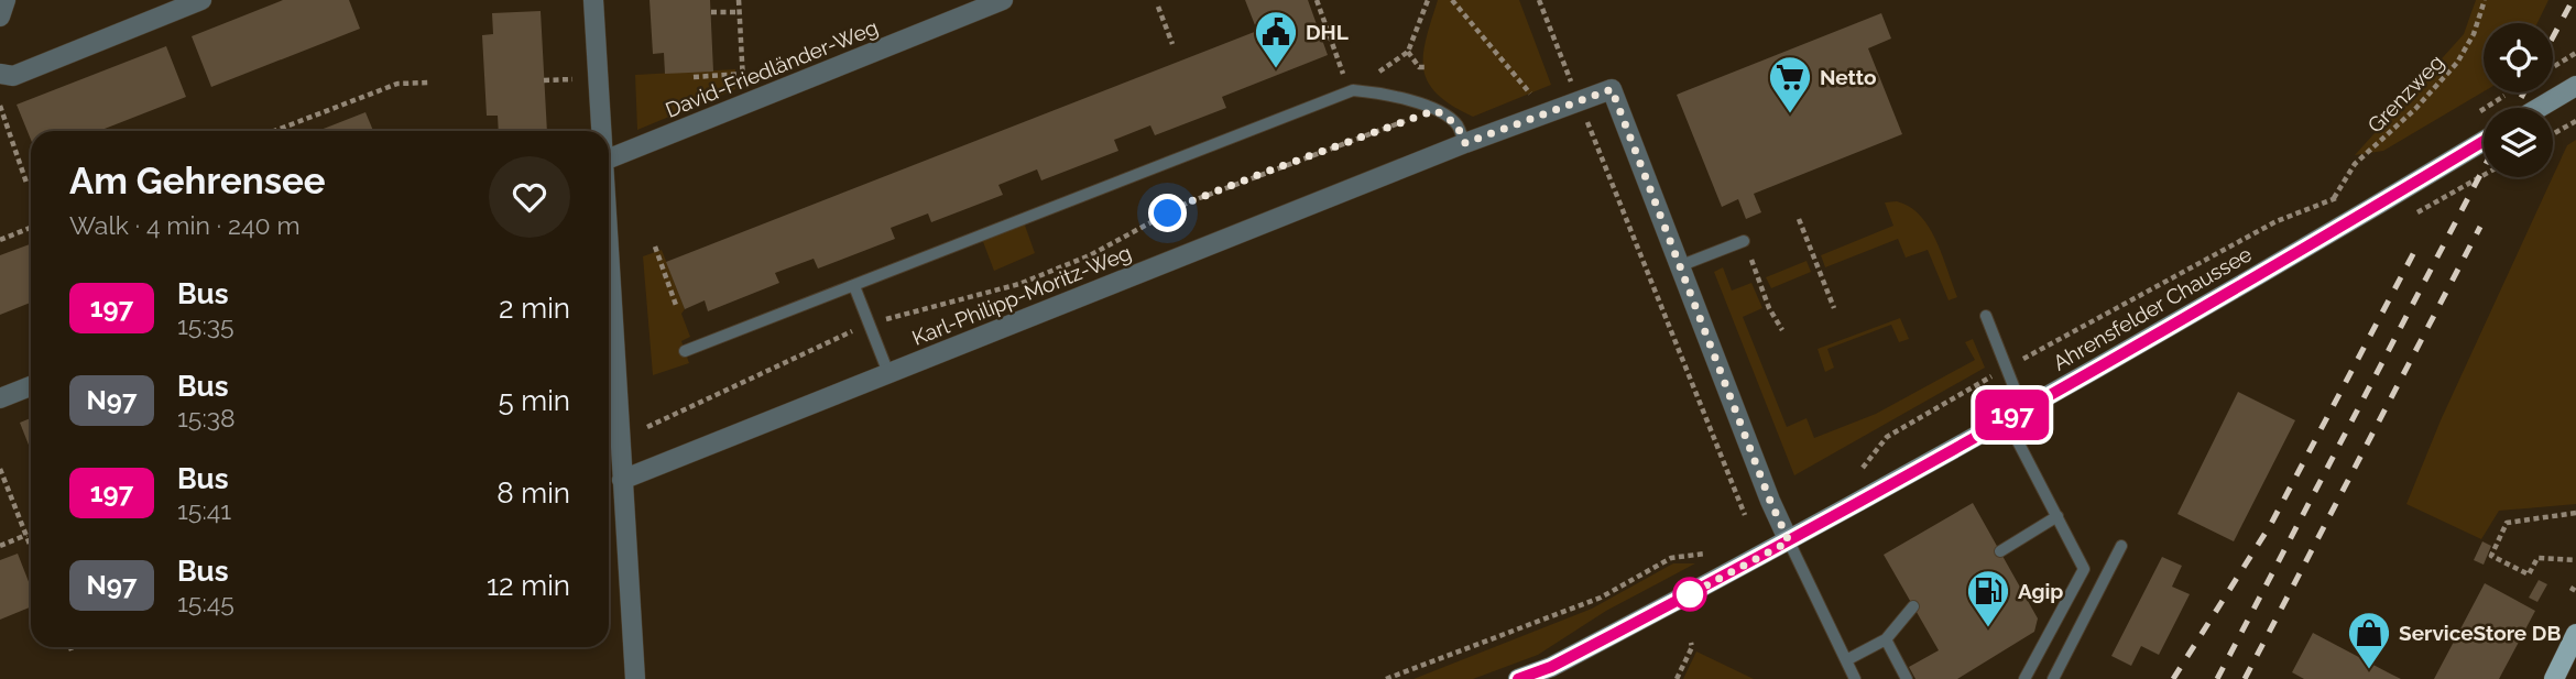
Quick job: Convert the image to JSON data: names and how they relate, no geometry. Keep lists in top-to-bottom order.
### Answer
{
  "streets": {
    "main road": ["Ahrensfelder Chaussee"],
    "street": ["David-Friedländer-Weg", "Karl-Philipp-Moritz-Weg"],
    "path": ["Grenzweg"]
  },
  "places": {
    "public building": ["DHL"],
    "supermarket": ["Netto"],
    "fuel station": ["Agip"],
    "shop": ["ServiceStore DB"]
  },
  "lines": ["bus line 197"],
  "page": {
    "on_map": "197",
    "heading": ["Am Gehrensee", "Walk · 4 min · 240 m"],
    "list": [
      {
        "mark": "197",
        "name": "Bus",
        "note": "15:35",
        "value": "2 min"
      },
      {
        "mark": "N97",
        "name": "Bus",
        "note": "15:38",
        "value": "5 min"
      },
      {
        "mark": "197",
        "name": "Bus",
        "note": "15:41",
        "value": "8 min"
      },
      {
        "mark": "N97",
        "name": "Bus",
        "note": "15:45",
        "value": "12 min"
      }
    ]
  }
}
